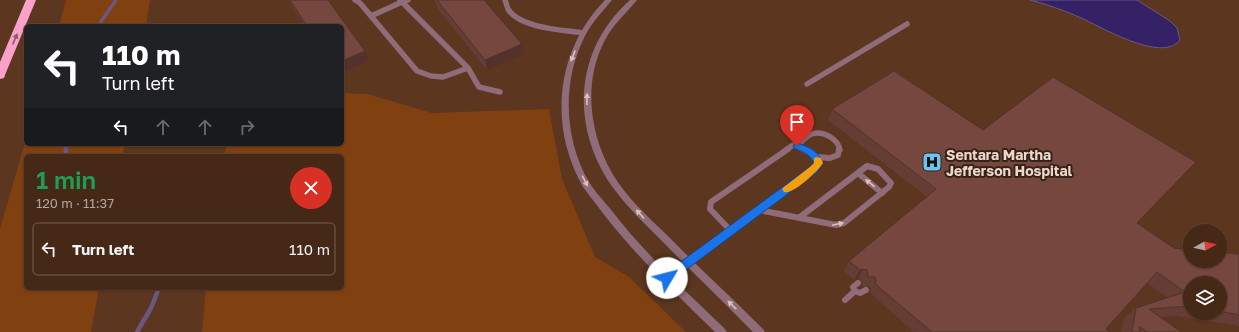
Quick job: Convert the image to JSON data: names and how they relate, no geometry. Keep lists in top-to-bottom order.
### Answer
{
  "places": {
    "hospital": ["Sentara Martha Jefferson Hospital"]
  },
  "north": "right",
  "page": {
    "turn": ["110 m", "Turn left"],
    "heading": ["1 min", "120 m · 11:37"],
    "list": [
      {
        "name": "Turn left",
        "value": "110 m"
      }
    ]
  }
}
